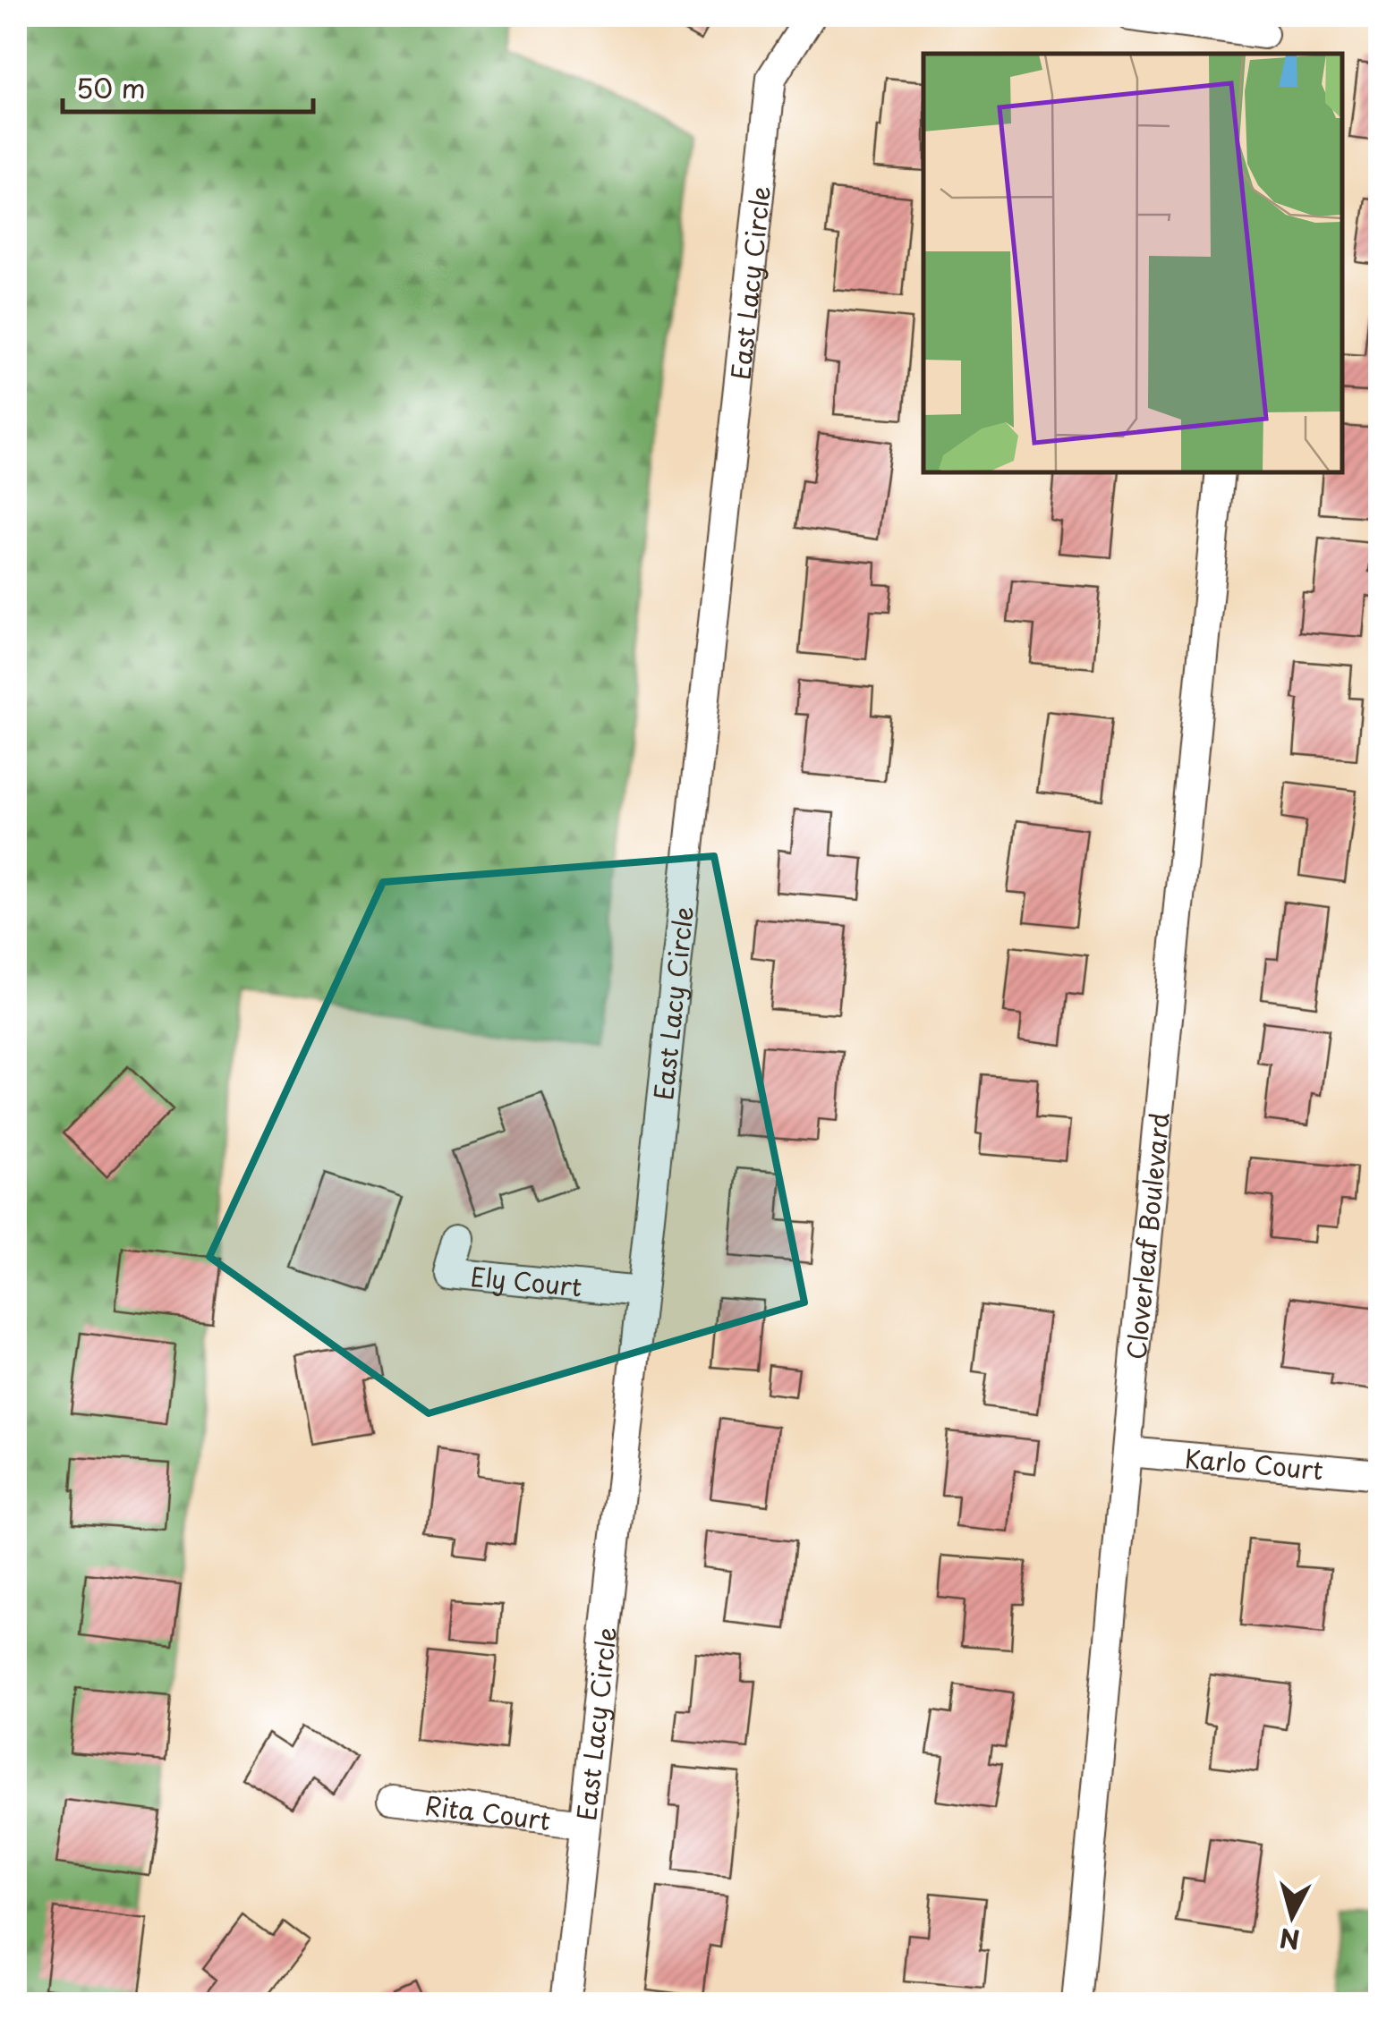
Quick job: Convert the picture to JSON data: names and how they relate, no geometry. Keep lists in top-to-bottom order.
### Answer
{
  "streets": {
    "street": [
      "East Lacy Circle",
      "Cloverleaf Boulevard",
      "Ely Court",
      "Karlo Court",
      "Rita Court"
    ]
  },
  "crossings": [
    ["East Lacy Circle", "Ely Court"],
    ["East Lacy Circle", "Rita Court"],
    ["Cloverleaf Boulevard", "Karlo Court"]
  ],
  "scale_bar": "50 m",
  "north": "bottom"
}
